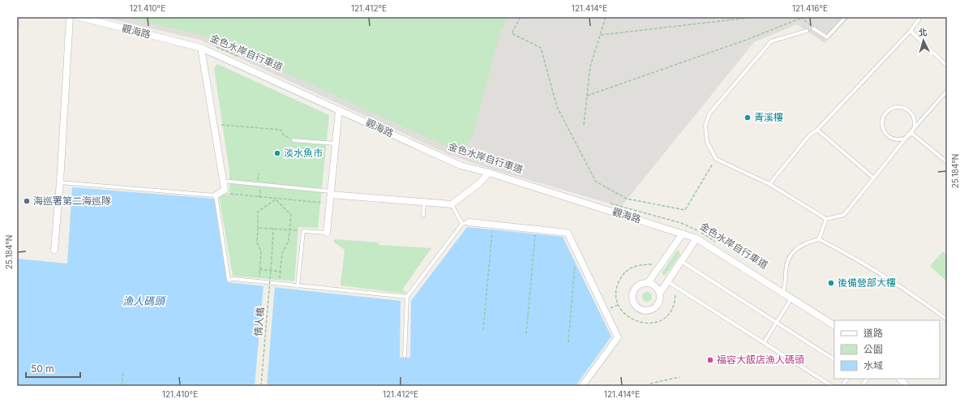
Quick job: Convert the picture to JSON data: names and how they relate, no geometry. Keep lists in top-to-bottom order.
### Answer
{
  "streets": {
    "street": ["觀海路"],
    "path": ["金色水岸自行車道", "情人橋"]
  },
  "water": ["漁人碼頭"],
  "places": [
    "青溪樓",
    "淡水魚市",
    "海巡署第二海巡隊",
    "後備營部大樓",
    "福容大飯店漁人碼頭"
  ],
  "legend": ["道路", "公園", "水域"],
  "scale_bar": "50 m",
  "north": "top",
  "coordinates": [
    "121.410°E",
    "121.412°E",
    "121.414°E",
    "121.416°E",
    "25.184°N"
  ]
}
